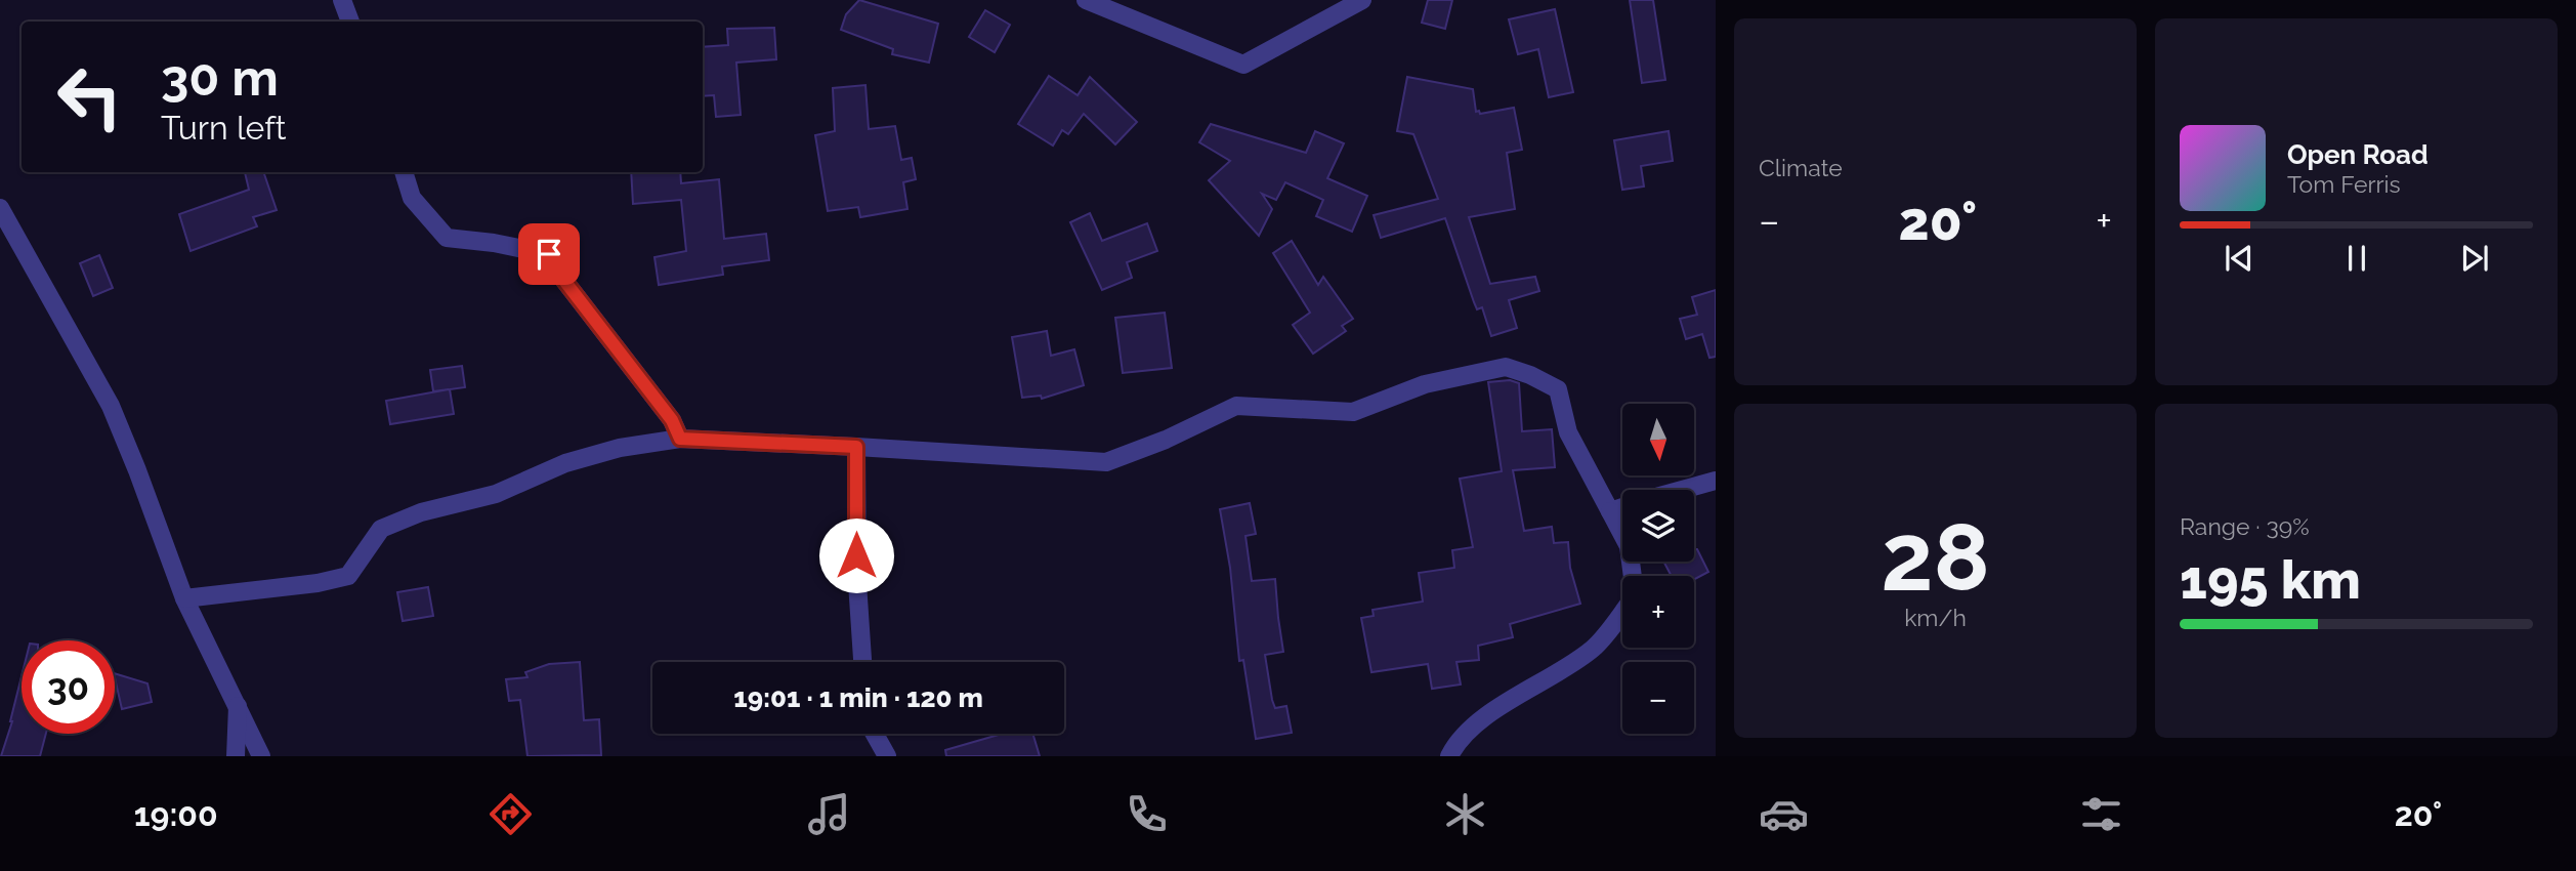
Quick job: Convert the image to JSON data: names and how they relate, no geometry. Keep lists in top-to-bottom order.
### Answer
{
  "north": "bottom",
  "page": {
    "tile": [
      "Climate",
      ["28", "km/h"],
      ["Range · 39%", "195 km"]
    ],
    "turn": ["30 m", "Turn left"],
    "song": ["Open Road", "Tom Ferris"],
    "heat": ["−", "20°", "+"],
    "map_buttons": ["+", "−"],
    "limit": "30",
    "trip": "19:01 · 1 min · 120 m",
    "tabs": ["19:00", "20°"]
  }
}
